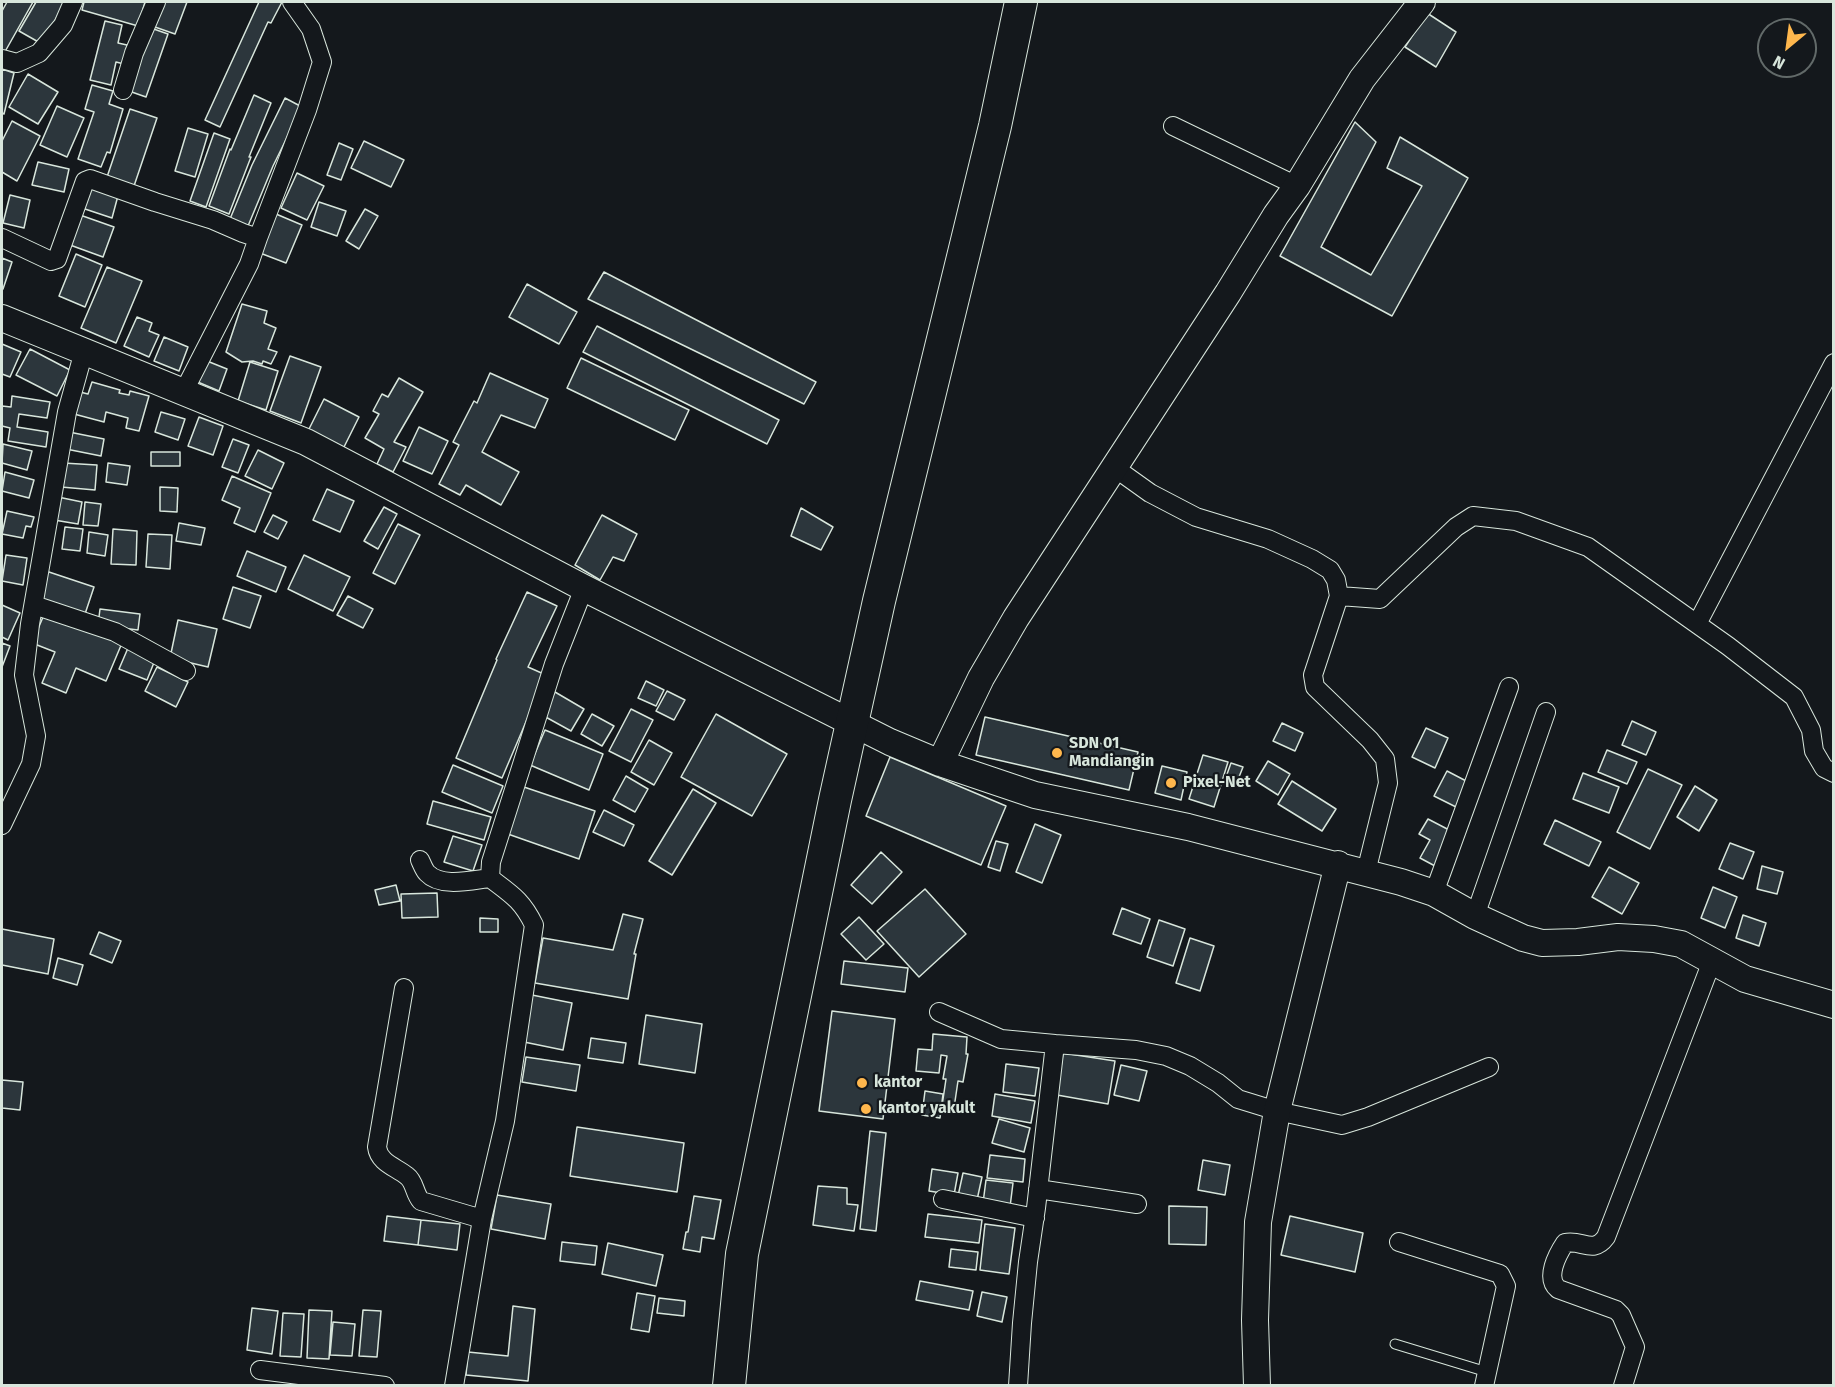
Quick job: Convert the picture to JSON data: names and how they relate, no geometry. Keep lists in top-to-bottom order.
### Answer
{
  "places": [
    "SDN 01 Mandiangin",
    "Pixel-Net",
    "kantor",
    "kantor yakult"
  ],
  "north": "bottom left"
}
